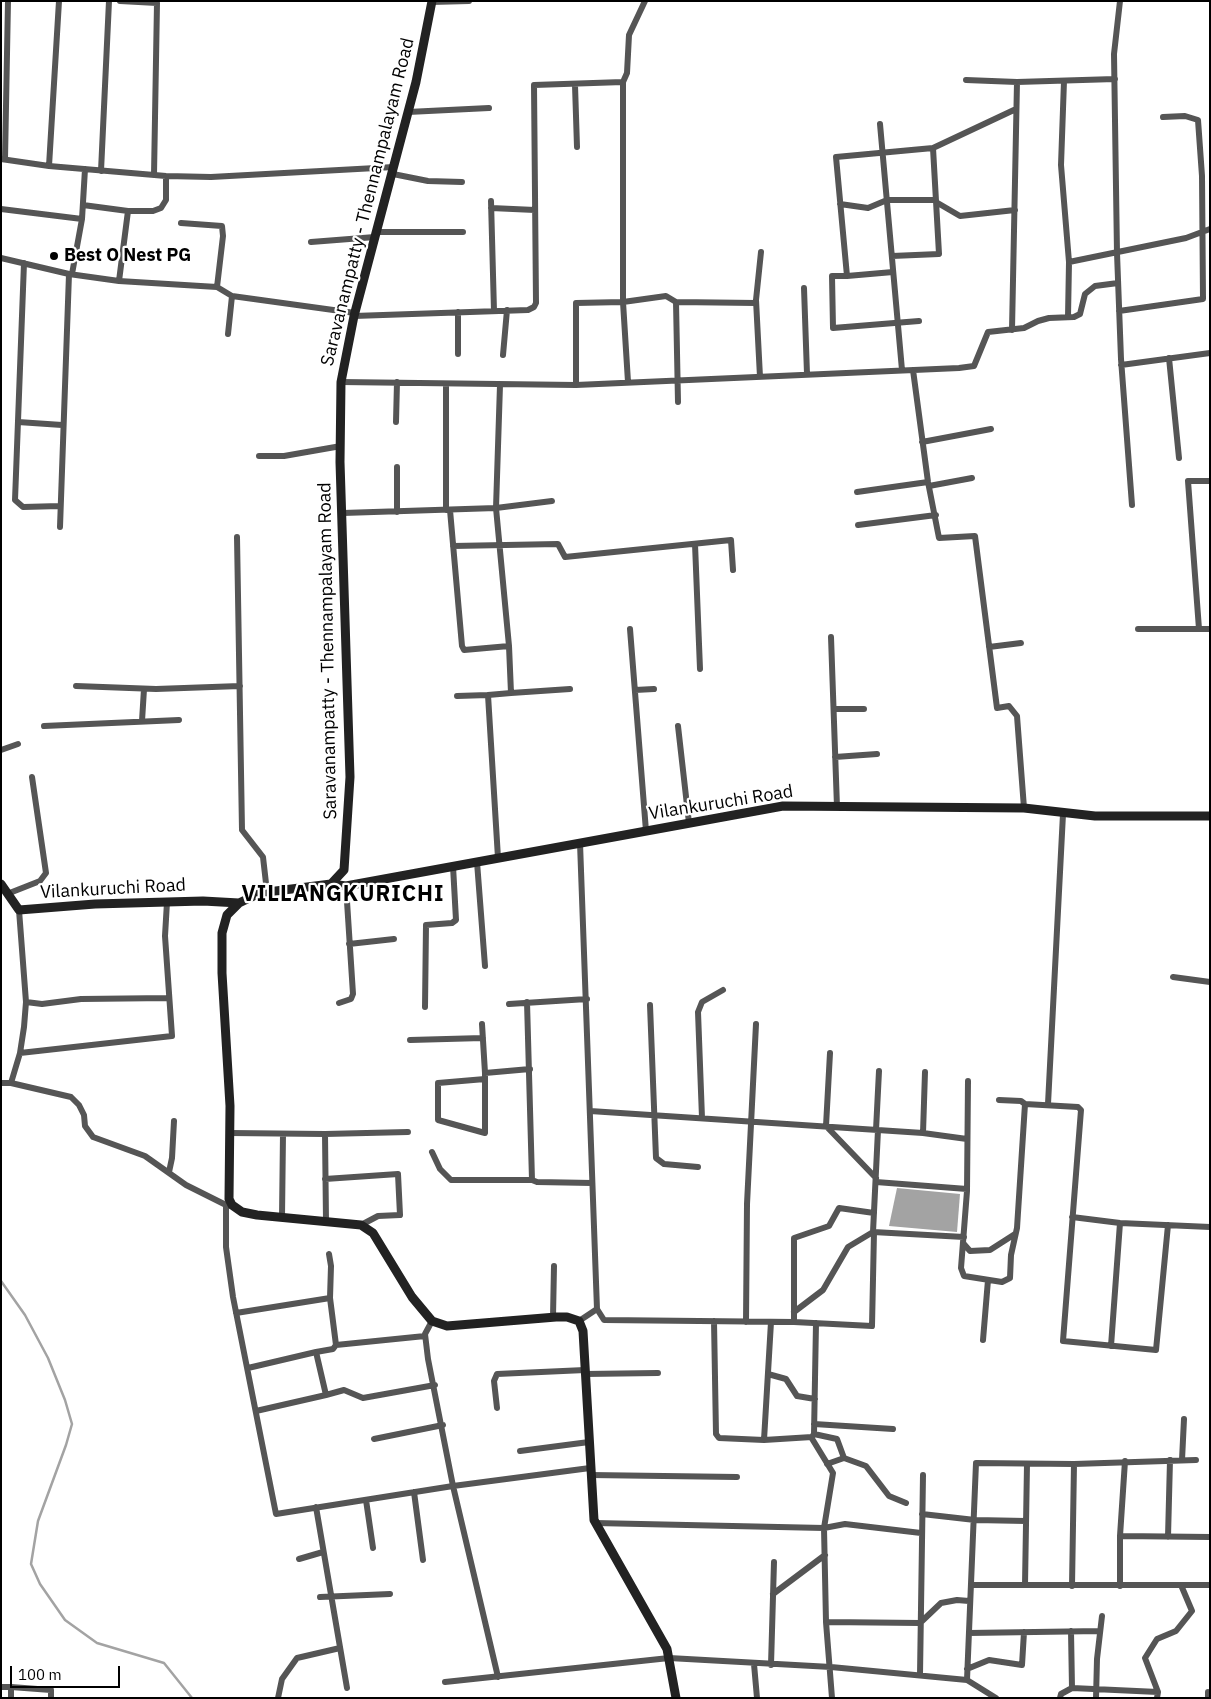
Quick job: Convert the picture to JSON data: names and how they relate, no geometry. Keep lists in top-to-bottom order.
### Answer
{
  "streets": {
    "main road": ["Saravanampatty - Thennampalayam Road", "Vilankuruchi Road"]
  },
  "crossings": [
    ["Saravanampatty - Thennampalayam Road", "Vilankuruchi Road"]
  ],
  "districts": ["VILLANGKURICHI"],
  "places": ["Best O Nest PG"],
  "scale_bar": "100 m"
}
